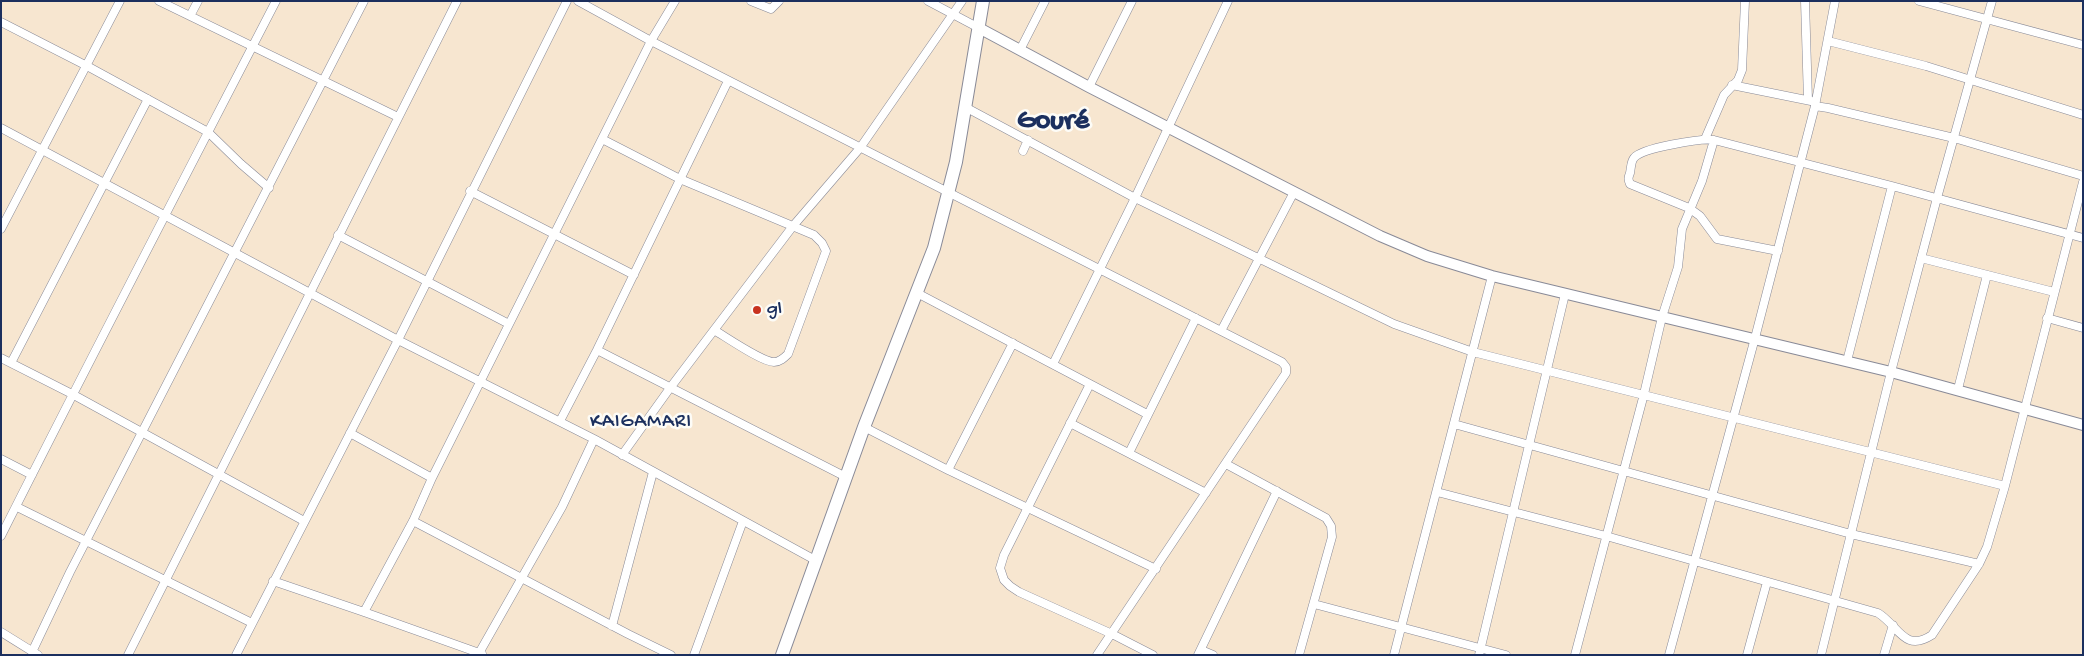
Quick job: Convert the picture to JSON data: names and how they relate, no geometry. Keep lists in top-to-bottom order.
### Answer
{
  "districts": ["Gouré", "KAIGAMARI"],
  "places": ["gl"]
}
